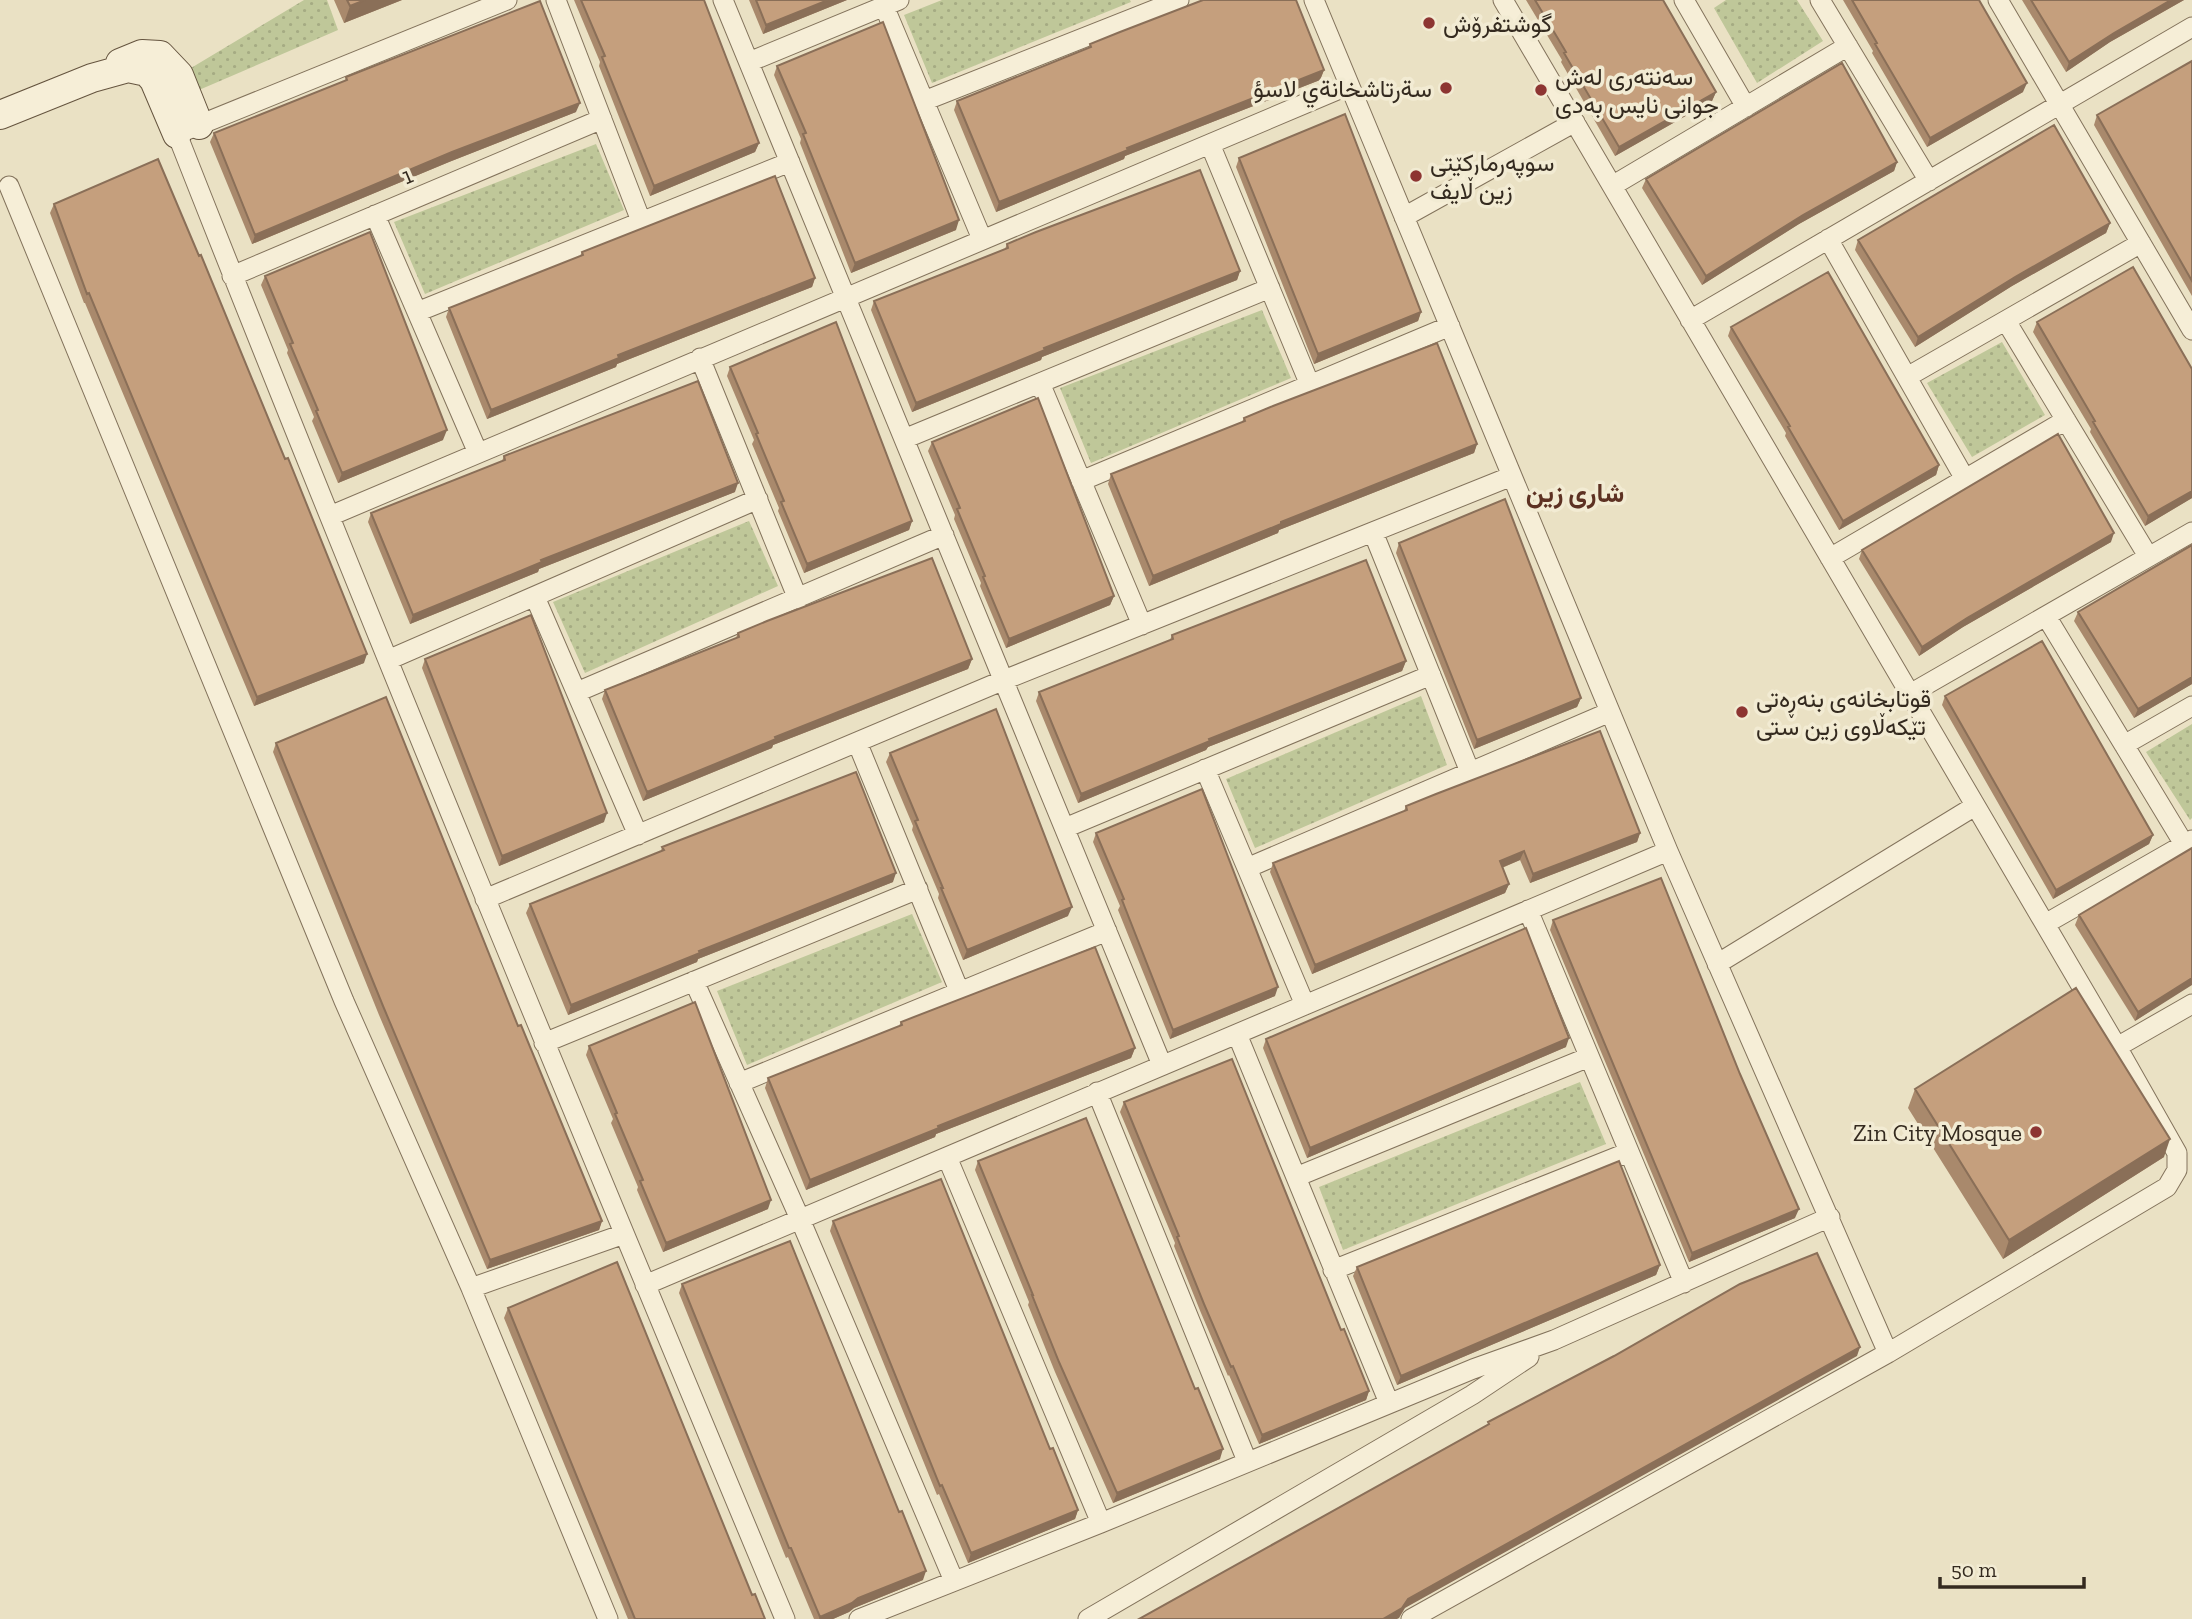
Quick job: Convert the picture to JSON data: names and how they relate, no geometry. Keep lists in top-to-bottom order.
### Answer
{
  "streets": {
    "street": ["1"]
  },
  "districts": ["شاری زین"],
  "places": [
    "گوشتفرۆش",
    "سةرتاشخانةي لاسؤ",
    "سەنتەری لەش جوانی نایس بەدی",
    "سوپەرماركێتی زین ڵایف",
    "قوتابخانەی بنەڕەتی تێکەڵاوی زین ستی",
    "Zin City Mosque"
  ],
  "scale_bar": "50 m"
}
